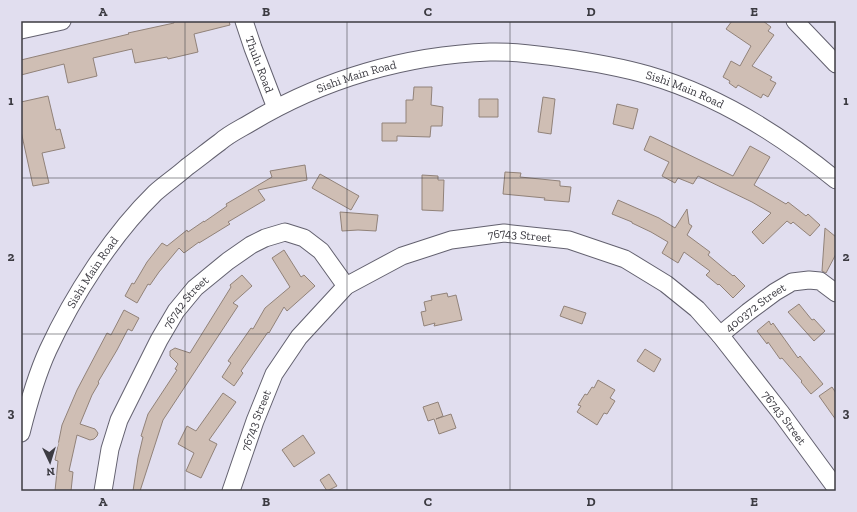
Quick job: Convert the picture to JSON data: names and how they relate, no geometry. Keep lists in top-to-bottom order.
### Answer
{
  "streets": {
    "street": [
      "Thulu Road",
      "Sishi Main Road",
      "76743 Street",
      "76742 Street",
      "400372 Street"
    ]
  },
  "crossings": [
    ["Thulu Road", "Sishi Main Road"],
    ["76743 Street", "76742 Street"],
    ["76743 Street", "400372 Street"]
  ],
  "north": "bottom",
  "grid": {
    "columns": [
      "A",
      "B",
      "C",
      "D",
      "E"
    ],
    "rows": ["1", "2", "3"]
  }
}
